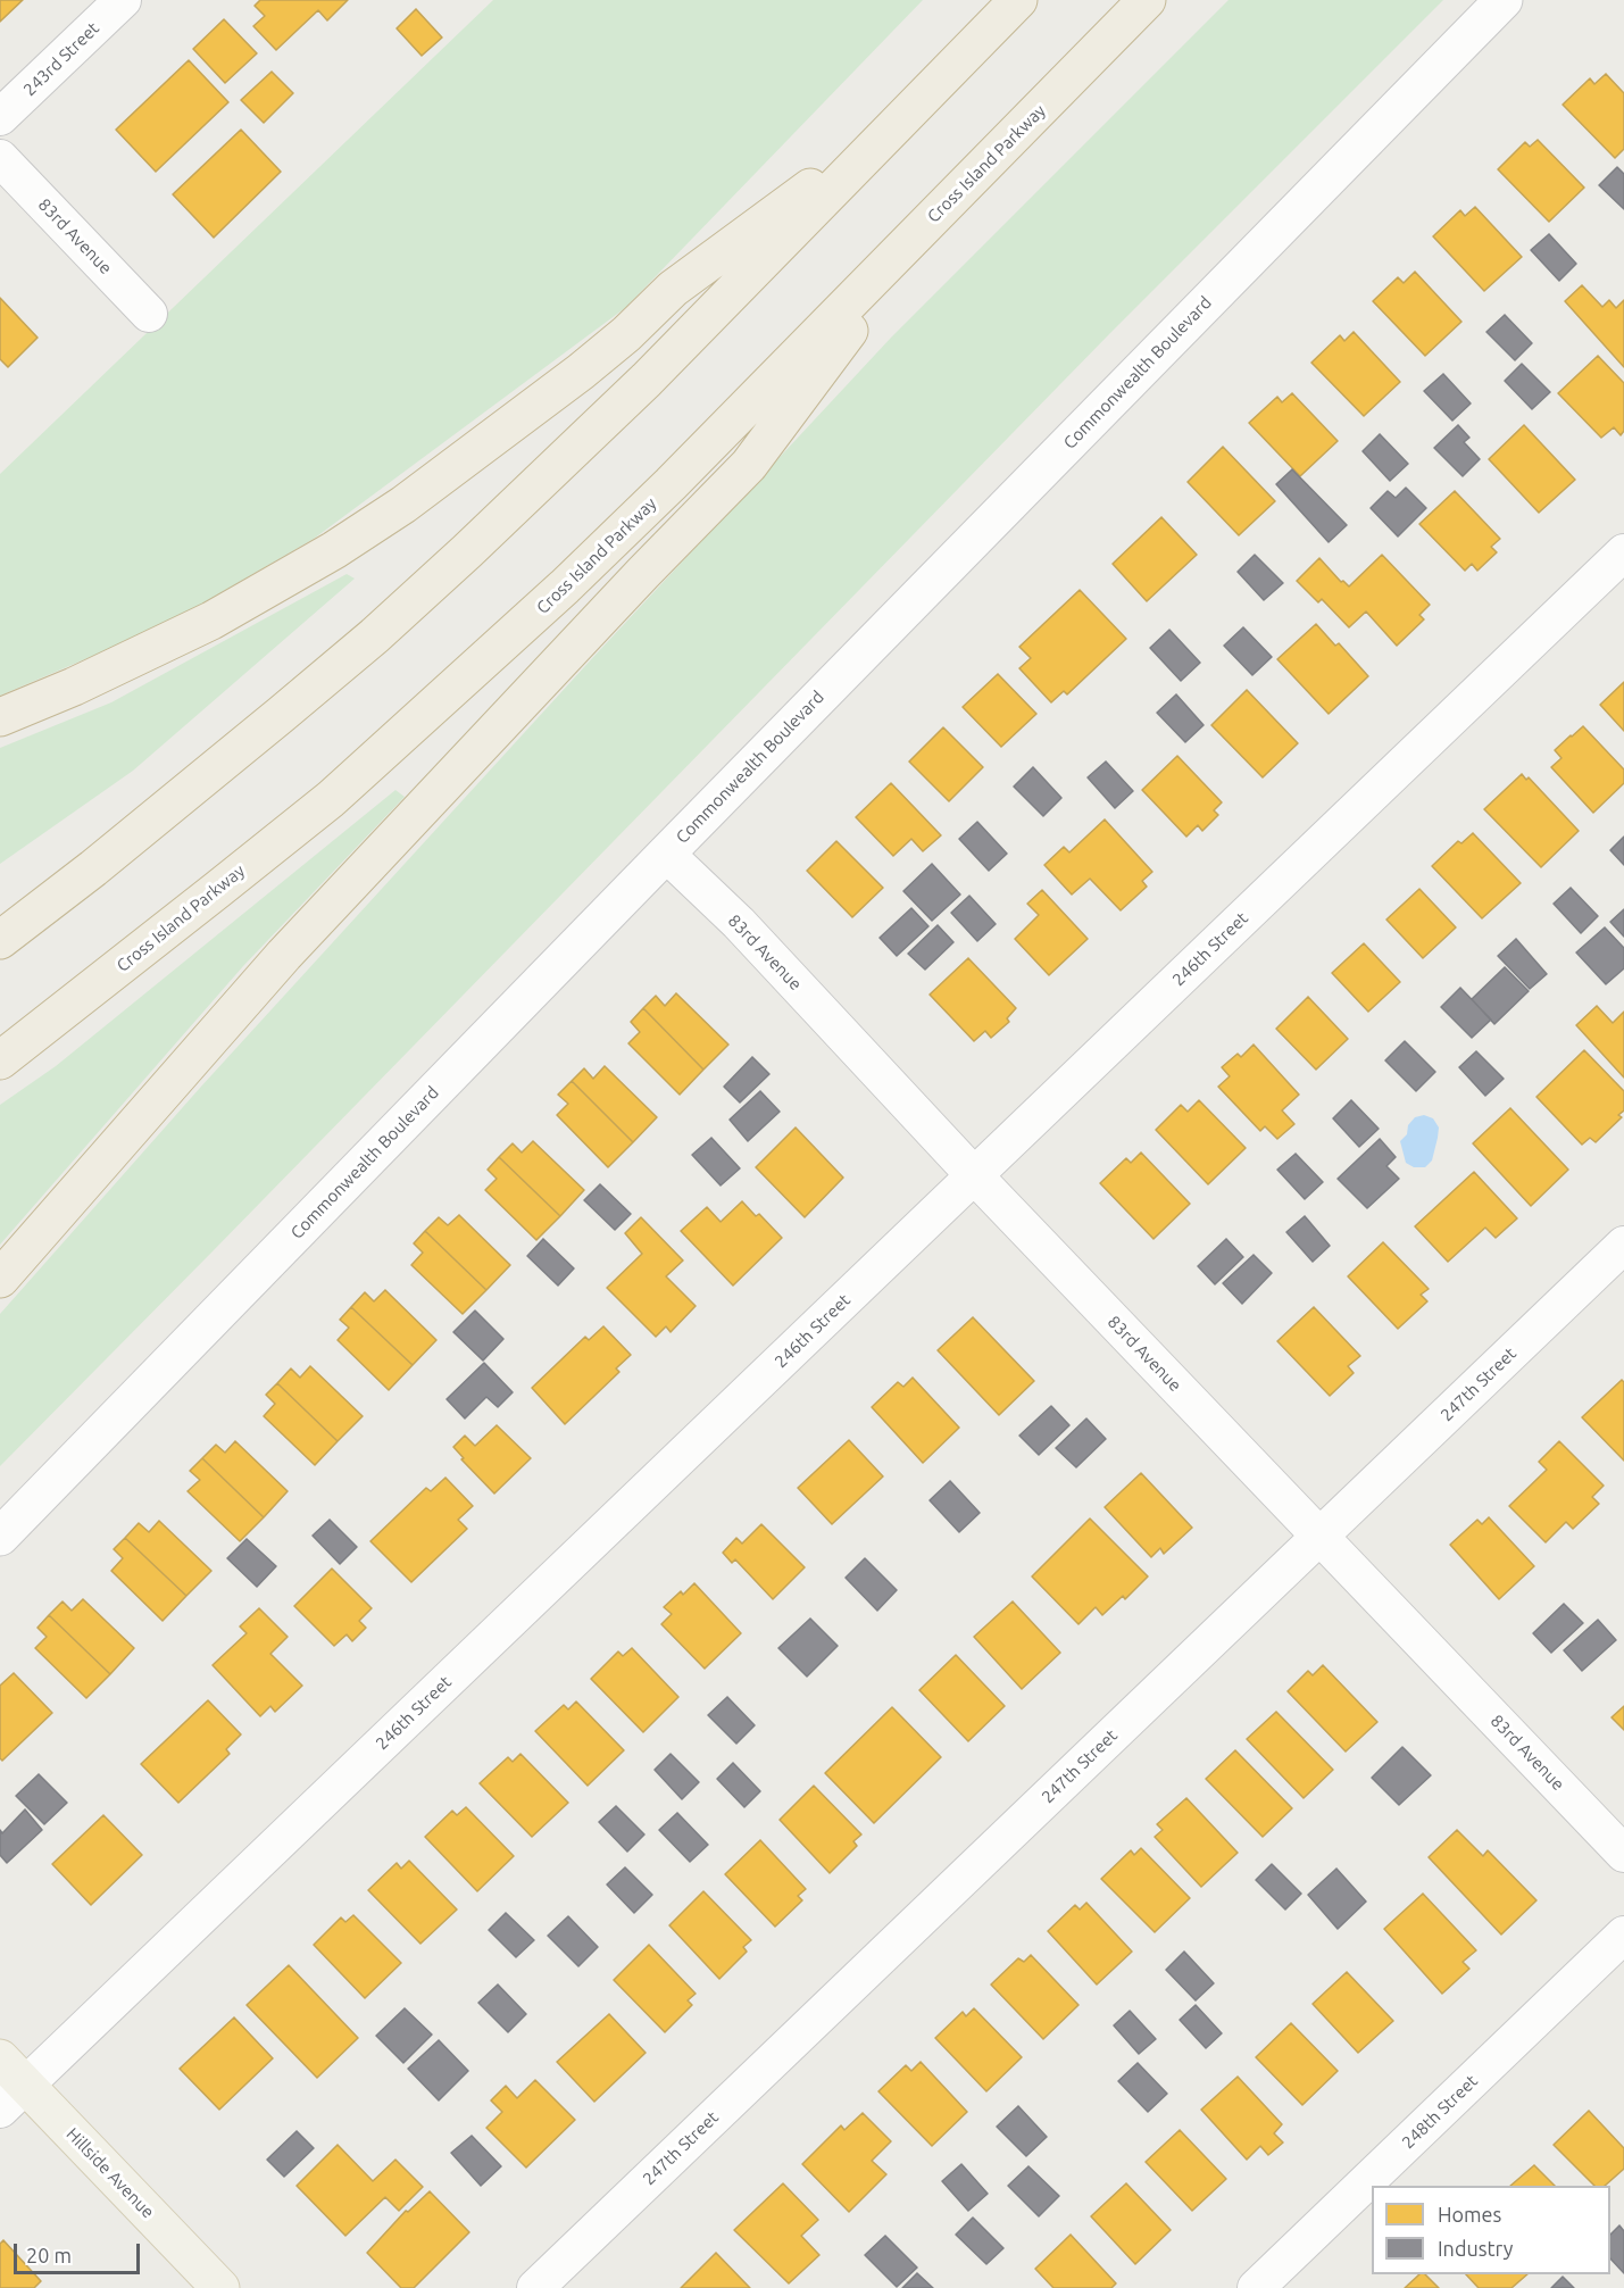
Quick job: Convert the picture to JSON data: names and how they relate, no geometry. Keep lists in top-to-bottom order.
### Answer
{
  "streets": {
    "highway": ["Cross Island Parkway"],
    "main road": ["Hillside Avenue"],
    "street": [
      "243rd Street",
      "83rd Avenue",
      "Commonwealth Boulevard",
      "246th Street",
      "247th Street",
      "248th Street"
    ]
  },
  "crossings": [
    ["83rd Avenue", "Commonwealth Boulevard"],
    ["83rd Avenue", "246th Street"],
    ["83rd Avenue", "247th Street"],
    ["246th Street", "Hillside Avenue"]
  ],
  "legend": ["Homes", "Industry"],
  "scale_bar": "20 m"
}
